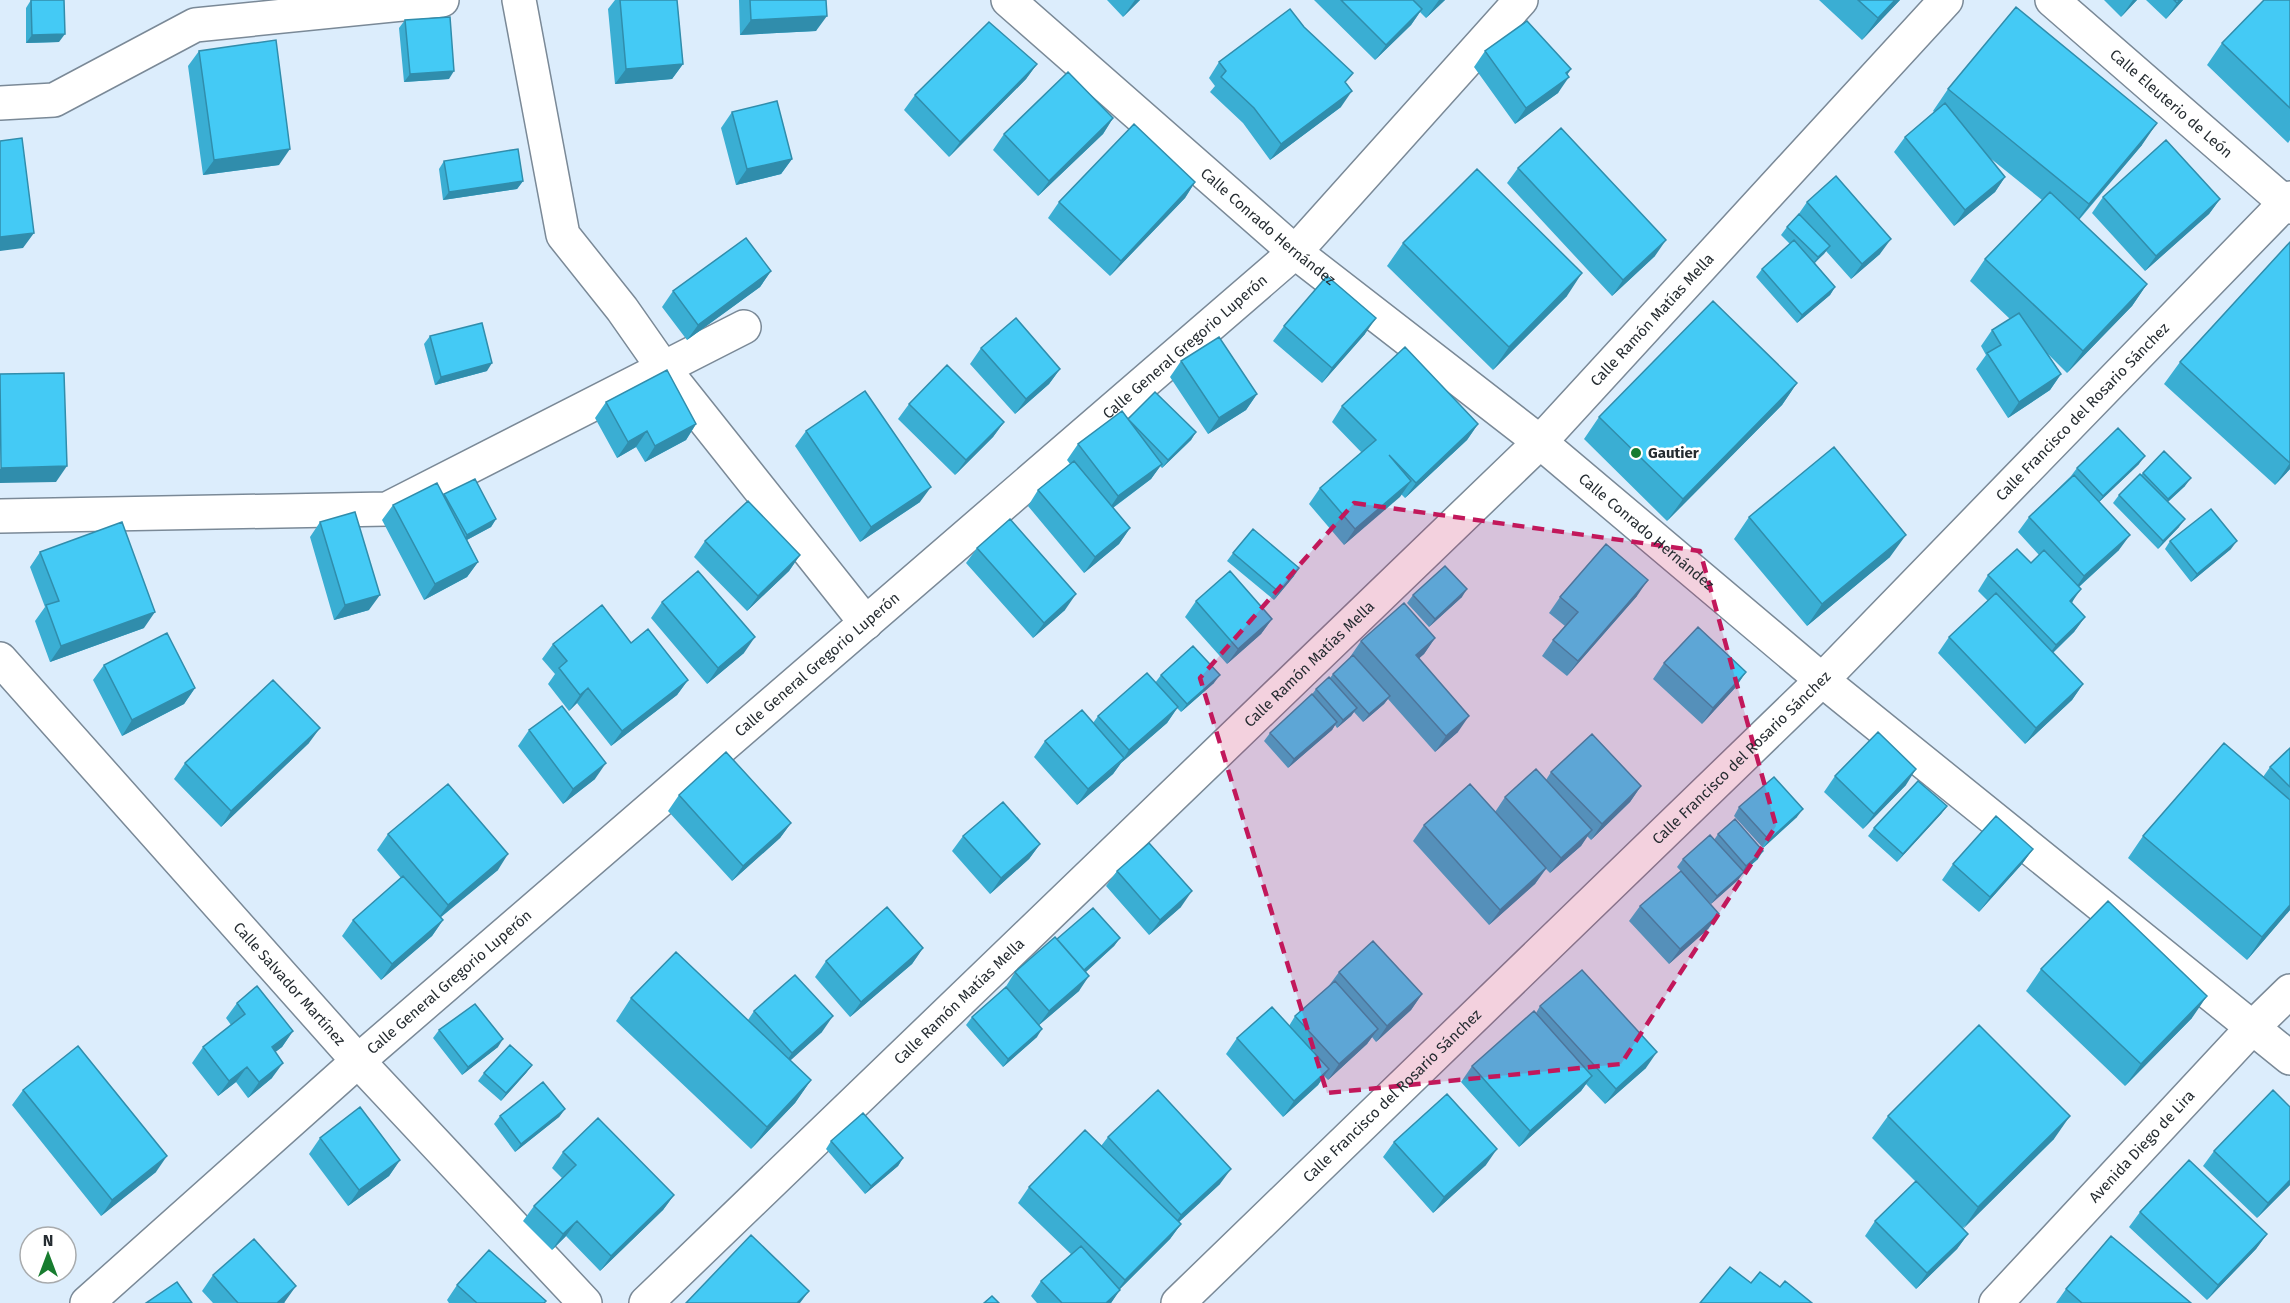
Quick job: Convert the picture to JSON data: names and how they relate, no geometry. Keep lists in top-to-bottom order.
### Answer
{
  "streets": {
    "street": [
      "Calle Eleuterio de León",
      "Calle Conrado Hernández",
      "Calle Ramón Matías Mella",
      "Calle General Gregorio Luperón",
      "Calle Francisco del Rosario Sánchez",
      "Calle Salvador Martínez",
      "Avenida Diego de Lira"
    ]
  },
  "crossings": [
    ["Calle Eleuterio de León", "Calle Francisco del Rosario Sánchez"],
    ["Calle Conrado Hernández", "Calle Ramón Matías Mella"],
    ["Calle Conrado Hernández", "Calle General Gregorio Luperón"],
    ["Calle Conrado Hernández", "Calle Francisco del Rosario Sánchez"],
    ["Calle Conrado Hernández", "Avenida Diego de Lira"],
    ["Calle General Gregorio Luperón", "Calle Salvador Martínez"]
  ],
  "places": ["Gautier"],
  "north": "top"
}
